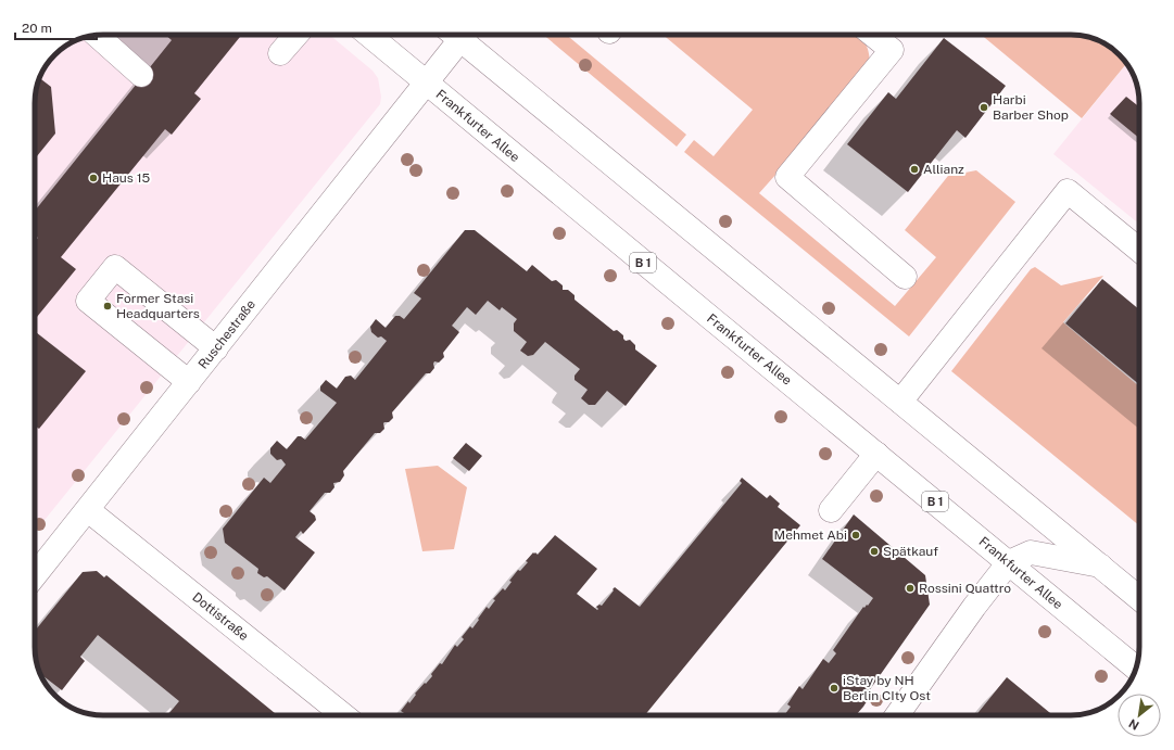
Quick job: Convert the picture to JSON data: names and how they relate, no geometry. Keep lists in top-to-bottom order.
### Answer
{
  "streets": {
    "main road": [
      "Frankfurter Allee",
      "B 1",
      "Ruschestraße",
      "Dottistraße"
    ]
  },
  "crossings": [
    ["Frankfurter Allee", "Ruschestraße"],
    ["Ruschestraße", "Dottistraße"]
  ],
  "places": [
    "Harbi Barber Shop",
    "Allianz",
    "Haus 15",
    "Former Stasi Headquarters",
    "Mehmet Abi",
    "Spätkauf",
    "Rossini Quattro",
    "iStay by NH Berlin CIty Ost"
  ],
  "scale_bar": "20 m",
  "north": "bottom left"
}
